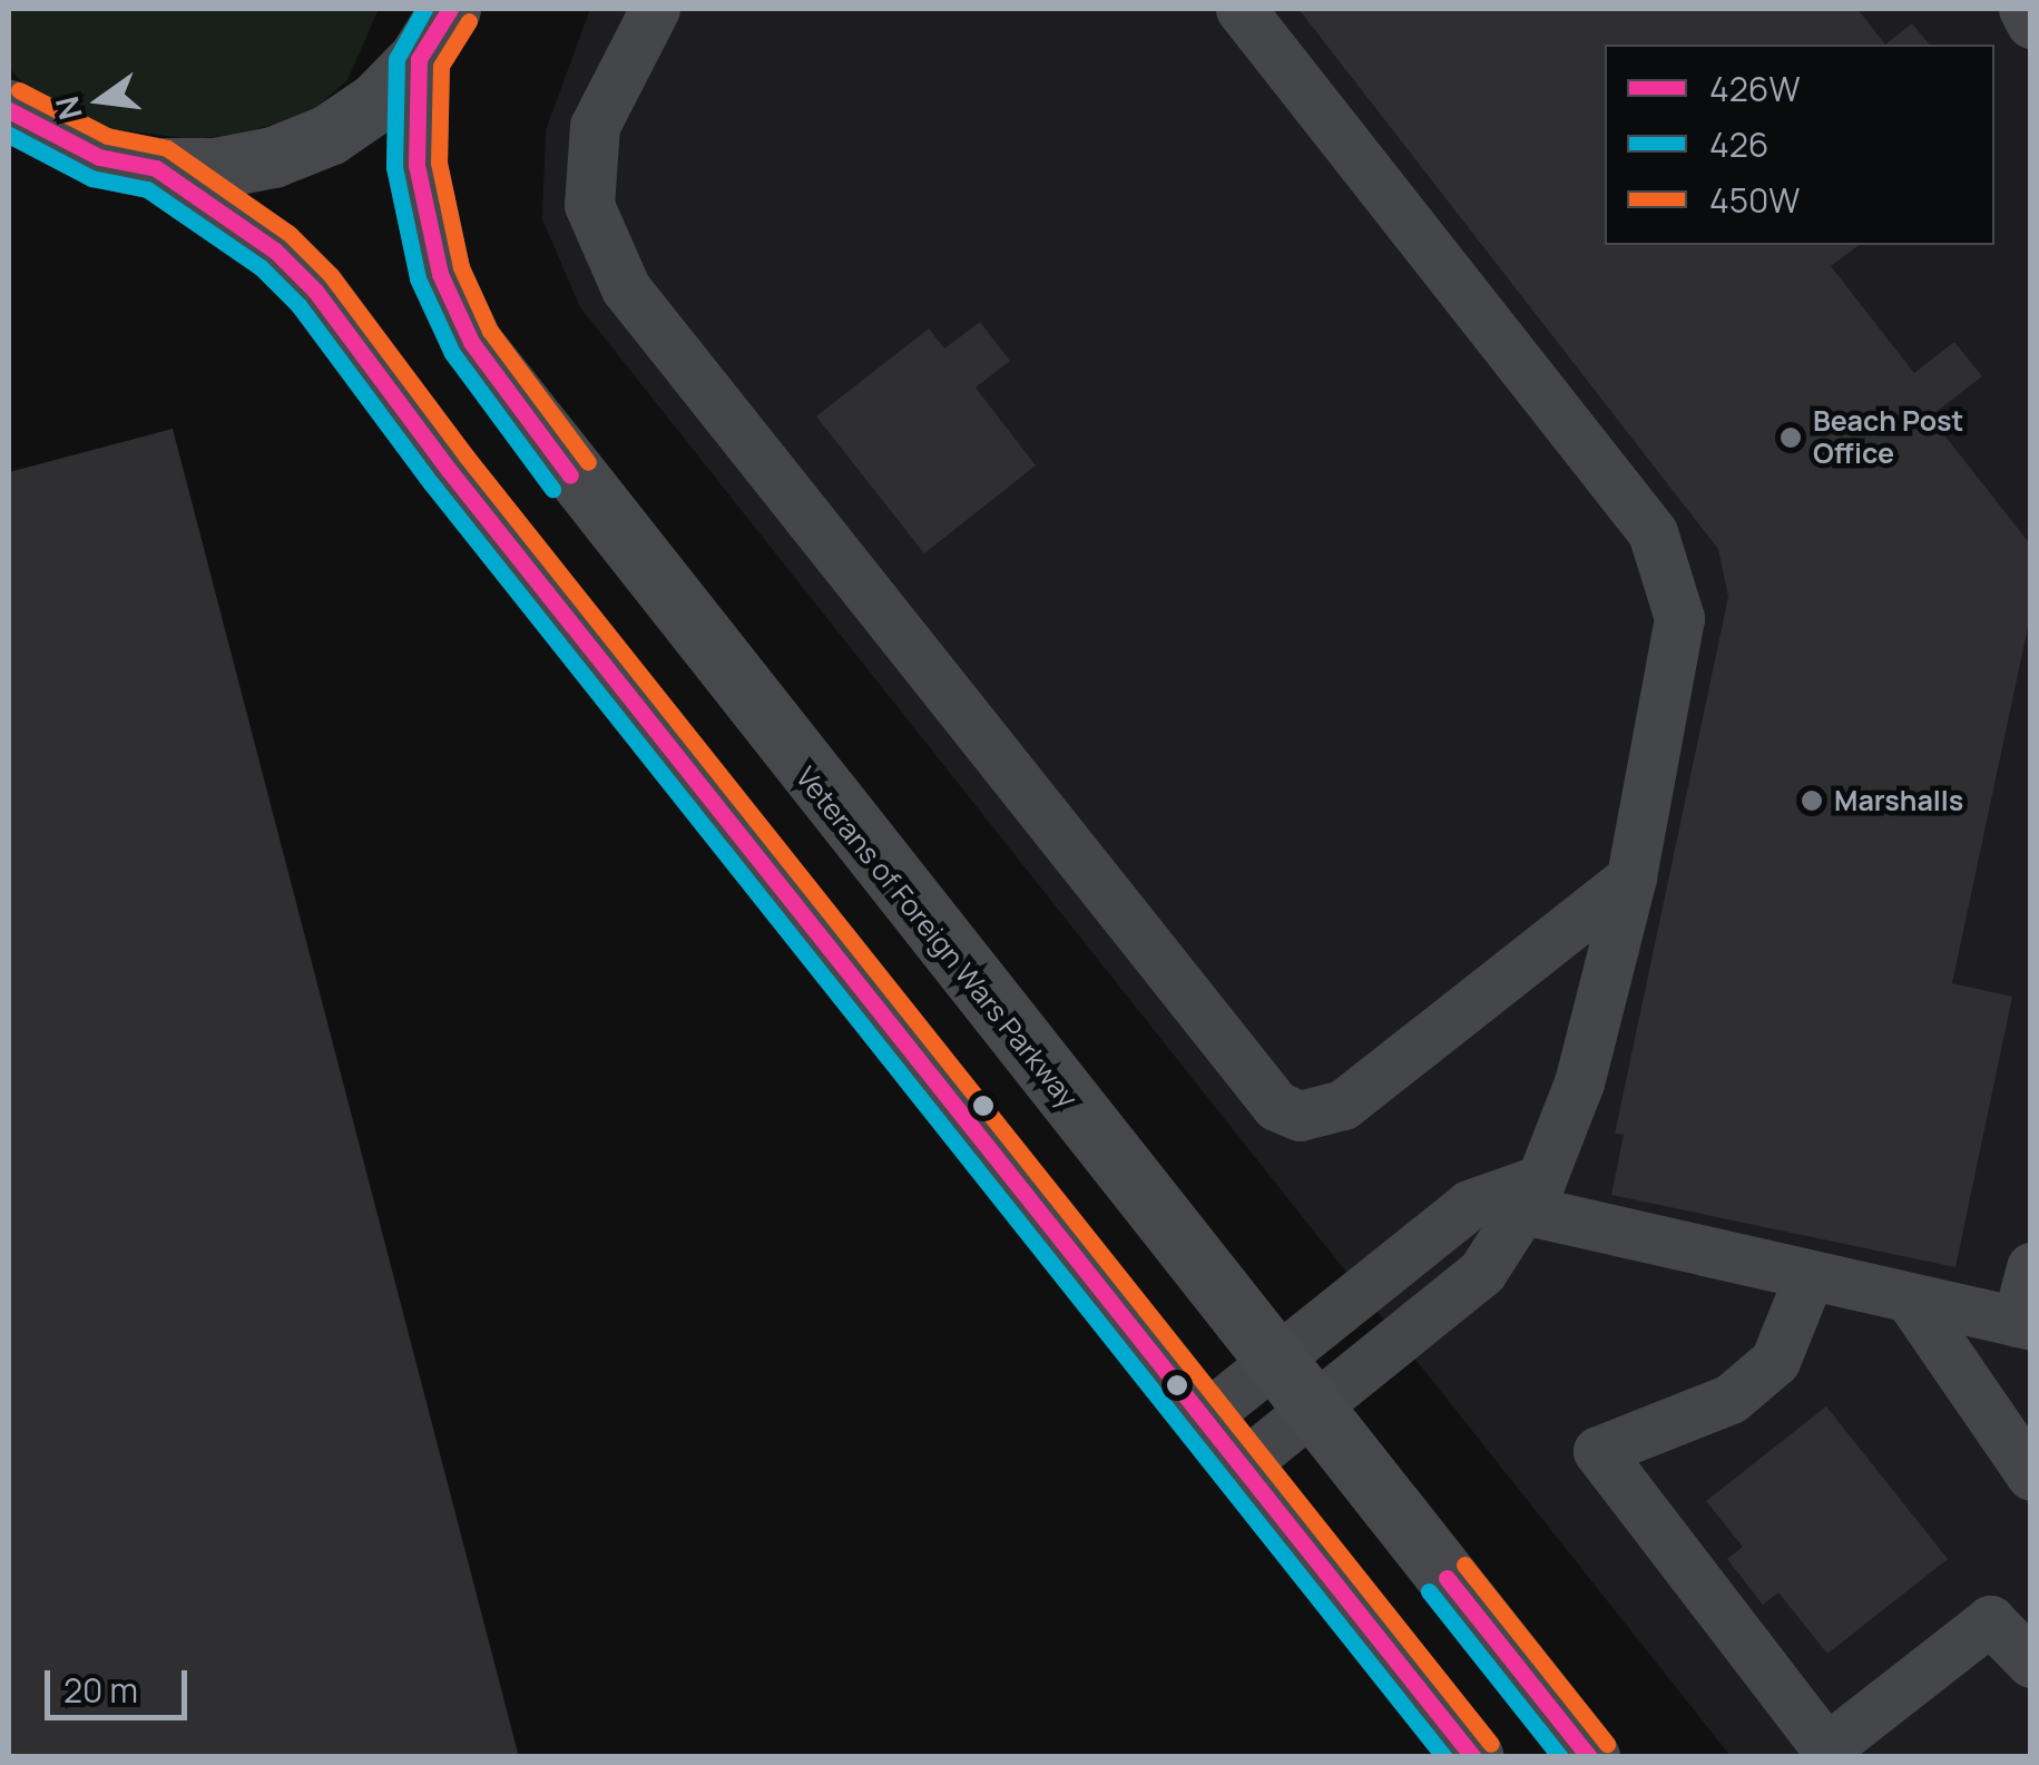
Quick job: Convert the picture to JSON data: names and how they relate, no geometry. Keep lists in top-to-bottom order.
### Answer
{
  "streets": {
    "highway": ["Veterans of Foreign Wars Parkway"]
  },
  "places": ["Beach Post Office", "Marshalls"],
  "lines": ["transit line 426W", "transit line 426", "transit line 450W"],
  "legend": ["426W", "426", "450W"],
  "scale_bar": "20 m",
  "north": "left"
}
